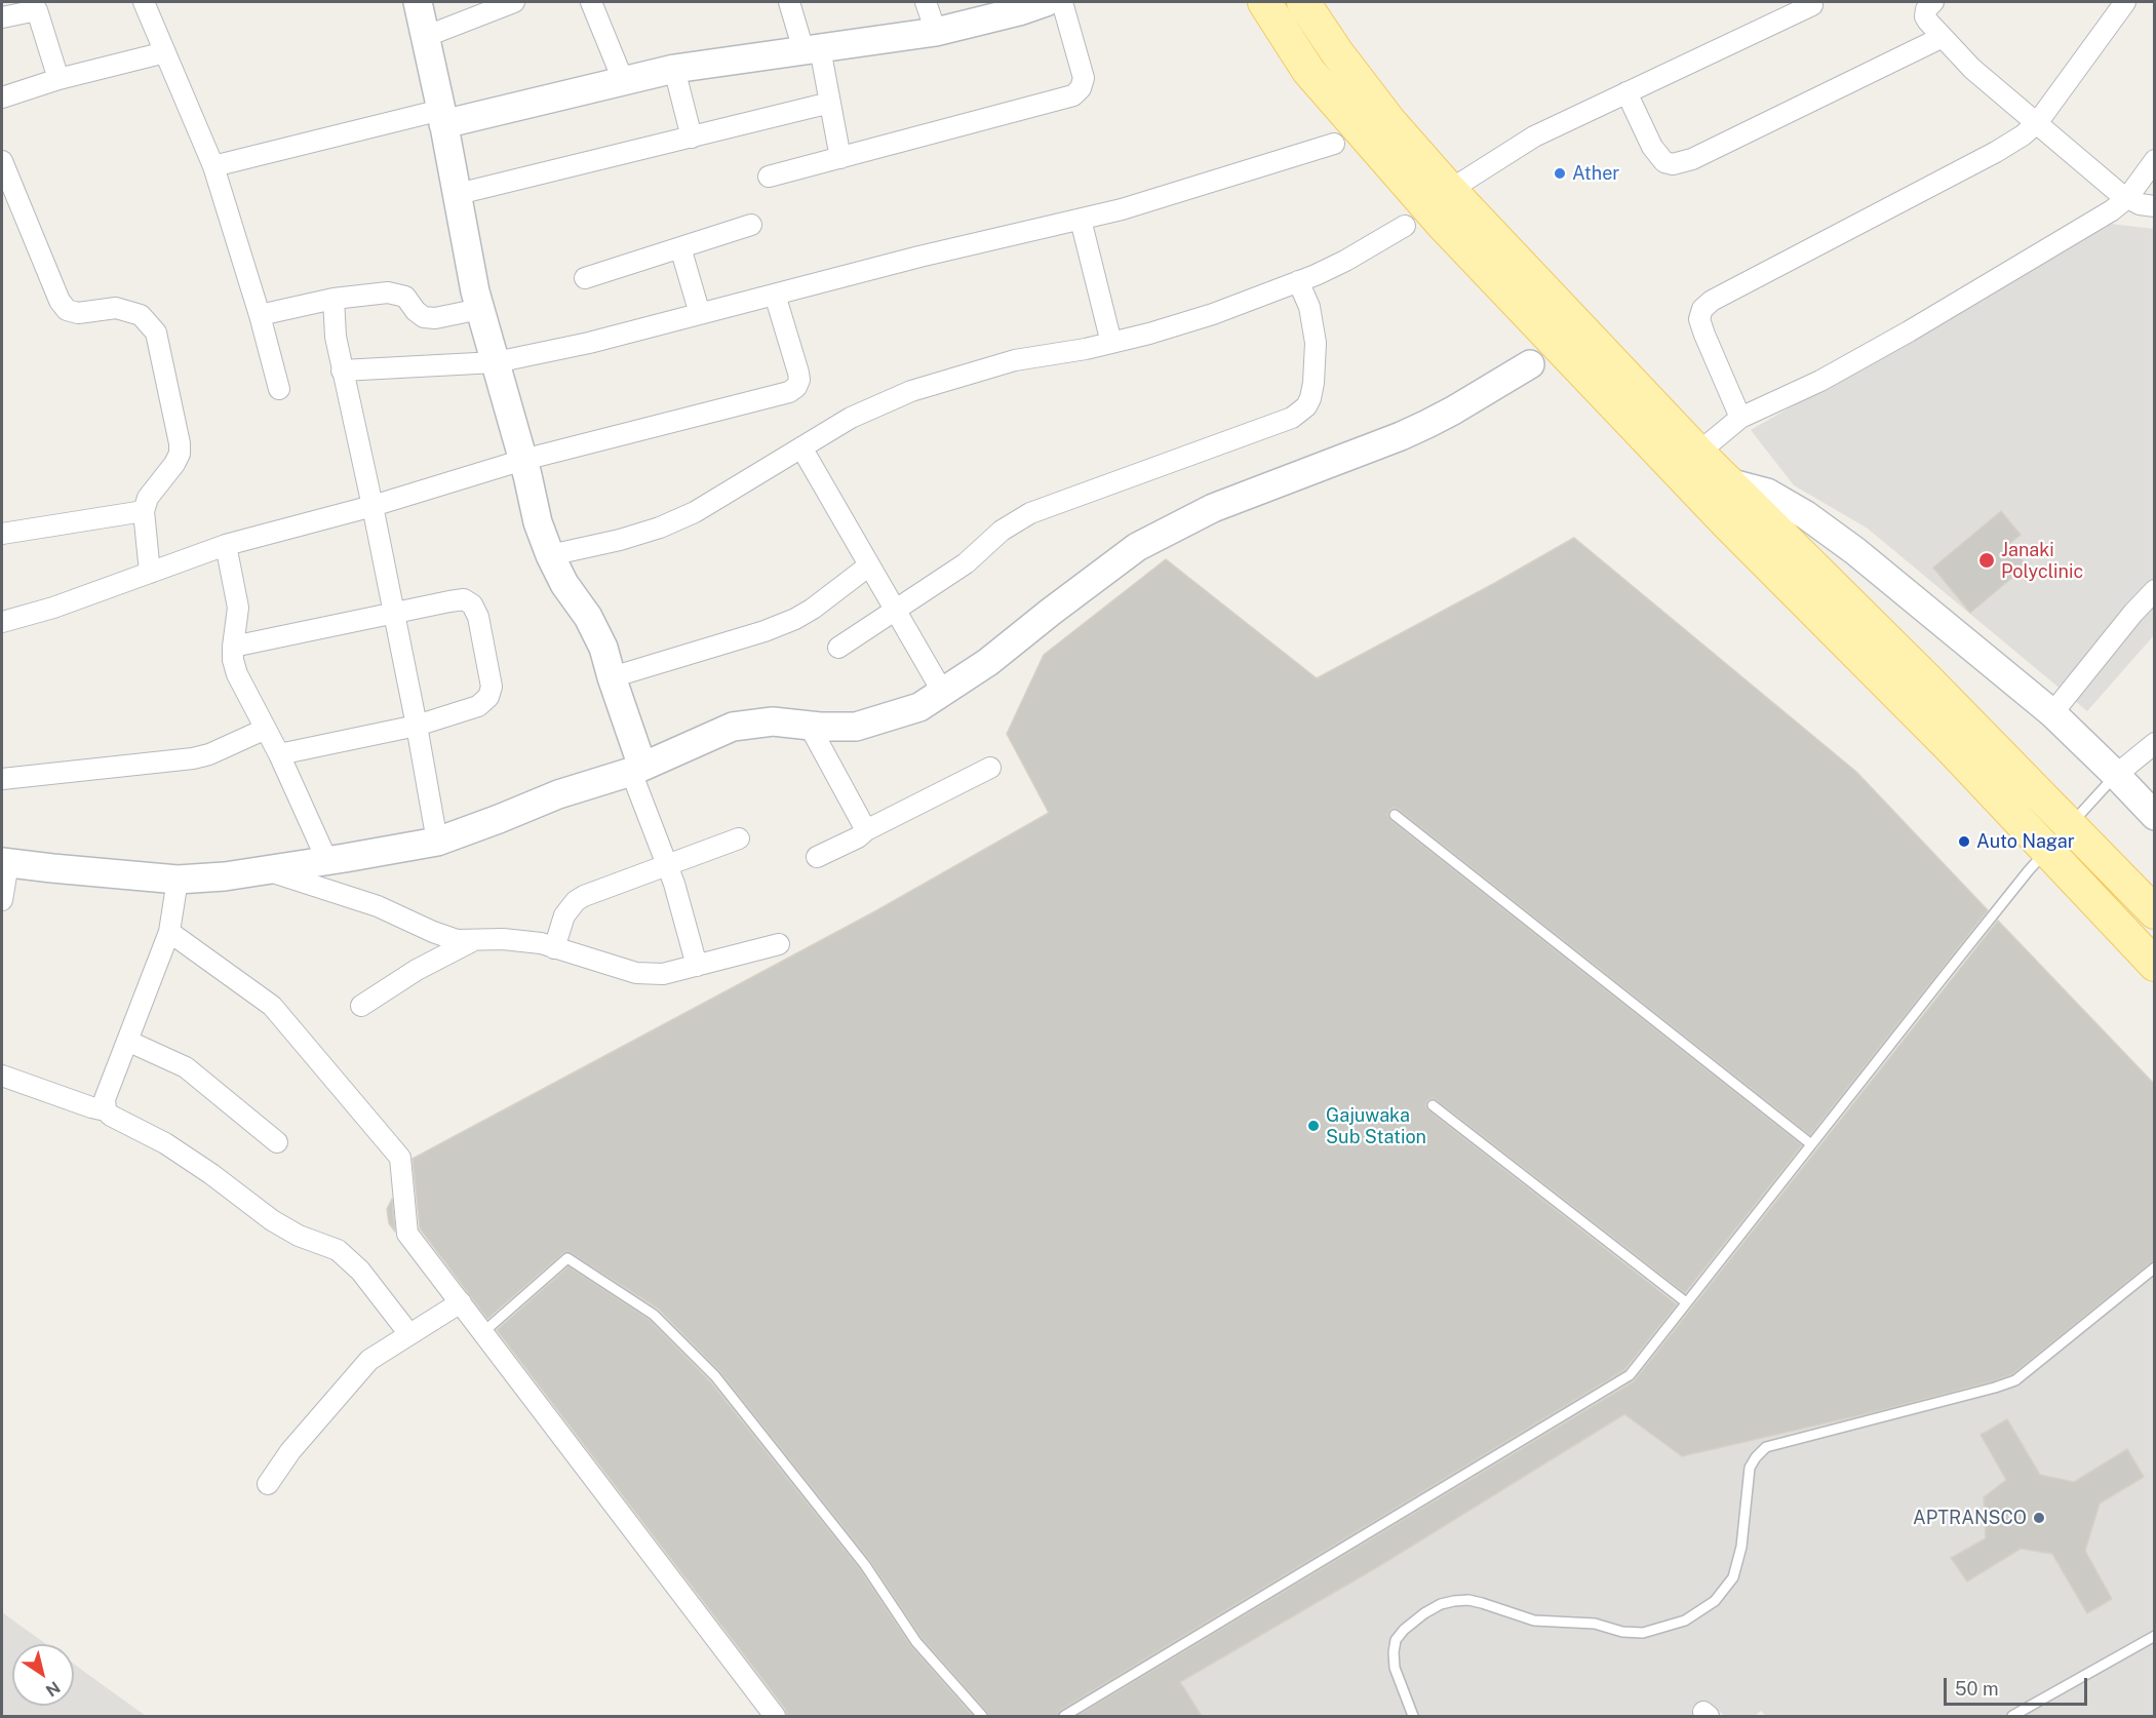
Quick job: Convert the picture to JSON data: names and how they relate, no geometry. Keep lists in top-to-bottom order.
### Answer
{
  "places": [
    "Ather",
    "Janaki Polyclinic",
    "Auto Nagar",
    "Gajuwaka Sub Station",
    "APTRANSCO"
  ],
  "scale_bar": "50 m",
  "north": "bottom right"
}
